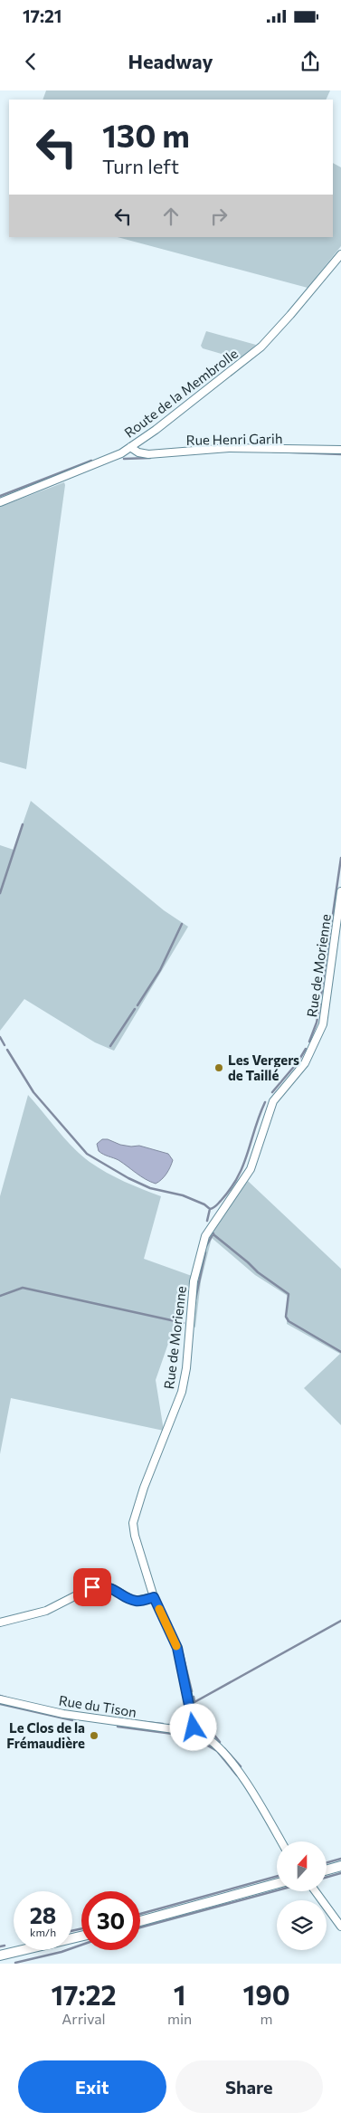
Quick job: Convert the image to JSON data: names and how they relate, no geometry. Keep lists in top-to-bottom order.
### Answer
{
  "streets": {
    "street": [
      "Route de la Membrolle",
      "Rue Henri Garih",
      "Rue de Morienne",
      "Rue du Tison"
    ]
  },
  "crossings": [
    ["Route de la Membrolle", "Rue Henri Garih"],
    ["Rue de Morienne", "Rue du Tison"]
  ],
  "places": ["Les Vergers de Taillé", "Le Clos de la Frémaudière"],
  "north": "top",
  "page": {
    "status": "17:21",
    "header": "Headway",
    "turn": ["130 m", "Turn left"],
    "speed": "28 km/h",
    "limit": "30",
    "eta": [
      "17:22",
      "Arrival",
      "1",
      "min",
      "190",
      "m"
    ],
    "buttons": ["Exit", "Share"]
  }
}
